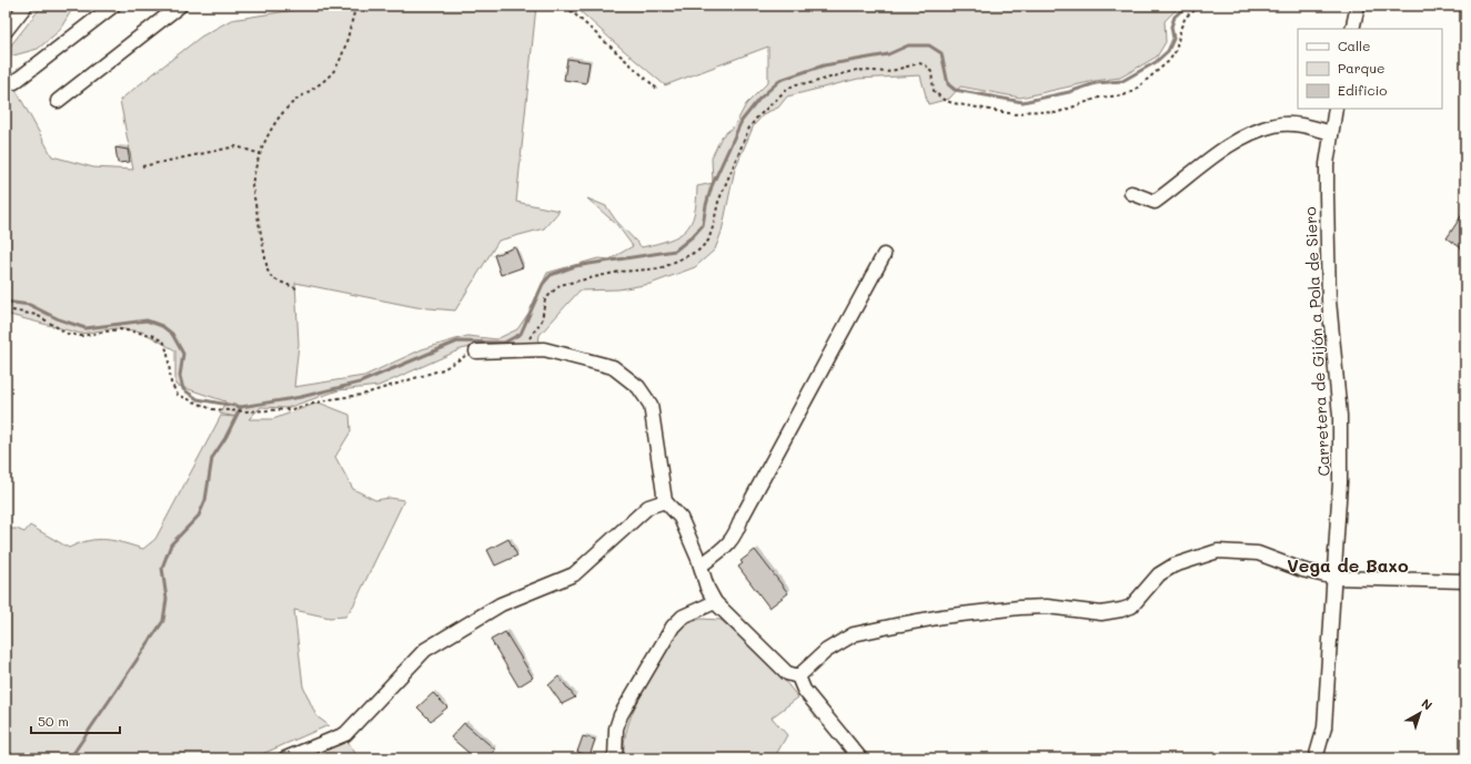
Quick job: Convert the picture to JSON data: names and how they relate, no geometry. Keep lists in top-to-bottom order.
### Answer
{
  "streets": {
    "street": ["Carretera de Gijón a Pola de Siero"]
  },
  "districts": ["Vega de Baxo"],
  "legend": ["Calle", "Parque", "Edificio"],
  "scale_bar": "50 m",
  "north": "top right"
}
